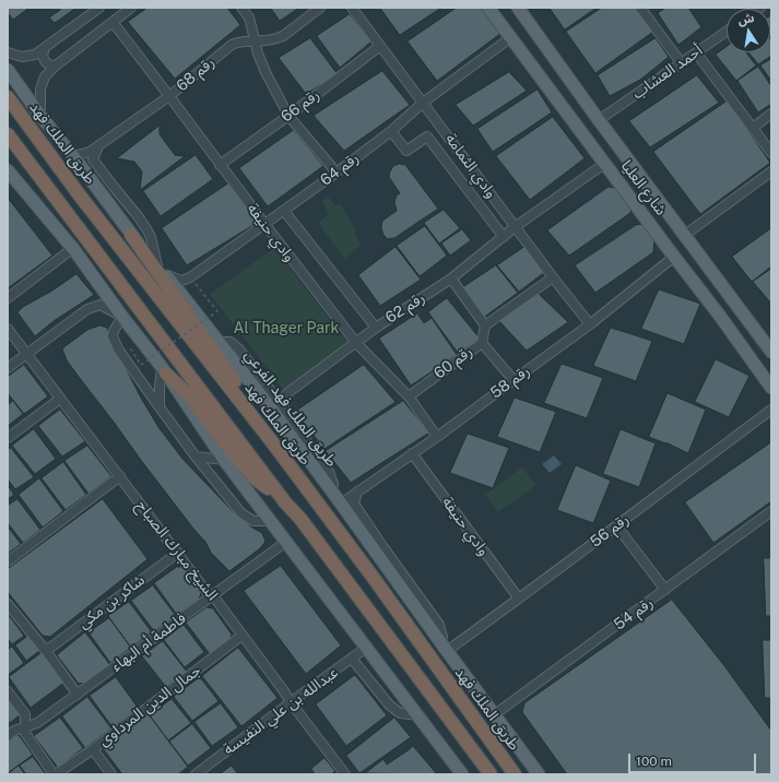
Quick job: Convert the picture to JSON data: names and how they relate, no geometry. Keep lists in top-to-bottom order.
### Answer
{
  "streets": {
    "highway": ["طريق الملك فهد"],
    "main road": ["شارع العليا", "طريق الملك فهد الفرعي"],
    "street": [
      "أحمد العشاب",
      "رقم 68",
      "رقم 66",
      "وادي الثمامة",
      "رقم 64",
      "وادي حنيفة",
      "رقم 62",
      "رقم 60",
      "رقم 58",
      "رقم 56",
      "الشيخ مبارك الصباح",
      "شاكر بن مكي",
      "رقم 54",
      "فاطمة أم البهاء",
      "جمال الدين المرداوي",
      "عبدالله بن علي النفيسة"
    ]
  },
  "crossings": [
    ["أحمد العشاب", "شارع العليا"],
    ["رقم 68", "وادي حنيفة"],
    ["رقم 68", "طريق الملك فهد الفرعي"],
    ["رقم 66", "وادي الثمامة"],
    ["رقم 66", "وادي حنيفة"],
    ["وادي الثمامة", "رقم 64"],
    ["وادي الثمامة", "رقم 62"],
    ["وادي الثمامة", "رقم 58"],
    ["رقم 64", "شارع العليا"],
    ["رقم 64", "وادي حنيفة"],
    ["شارع العليا", "رقم 62"],
    ["شارع العليا", "رقم 58"],
    ["وادي حنيفة", "رقم 62"],
    ["وادي حنيفة", "رقم 60"],
    ["وادي حنيفة", "رقم 58"],
    ["وادي حنيفة", "رقم 56"],
    ["رقم 58", "طريق الملك فهد الفرعي"],
    ["طريق الملك فهد الفرعي", "رقم 56"],
    ["طريق الملك فهد الفرعي", "رقم 54"],
    ["الشيخ مبارك الصباح", "شاكر بن مكي"],
    ["الشيخ مبارك الصباح", "فاطمة أم البهاء"],
    ["الشيخ مبارك الصباح", "جمال الدين المرداوي"],
    ["الشيخ مبارك الصباح", "عبدالله بن علي النفيسة"]
  ],
  "parks": ["Al Thager Park"],
  "scale_bar": "100 m",
  "north": "top"
}
